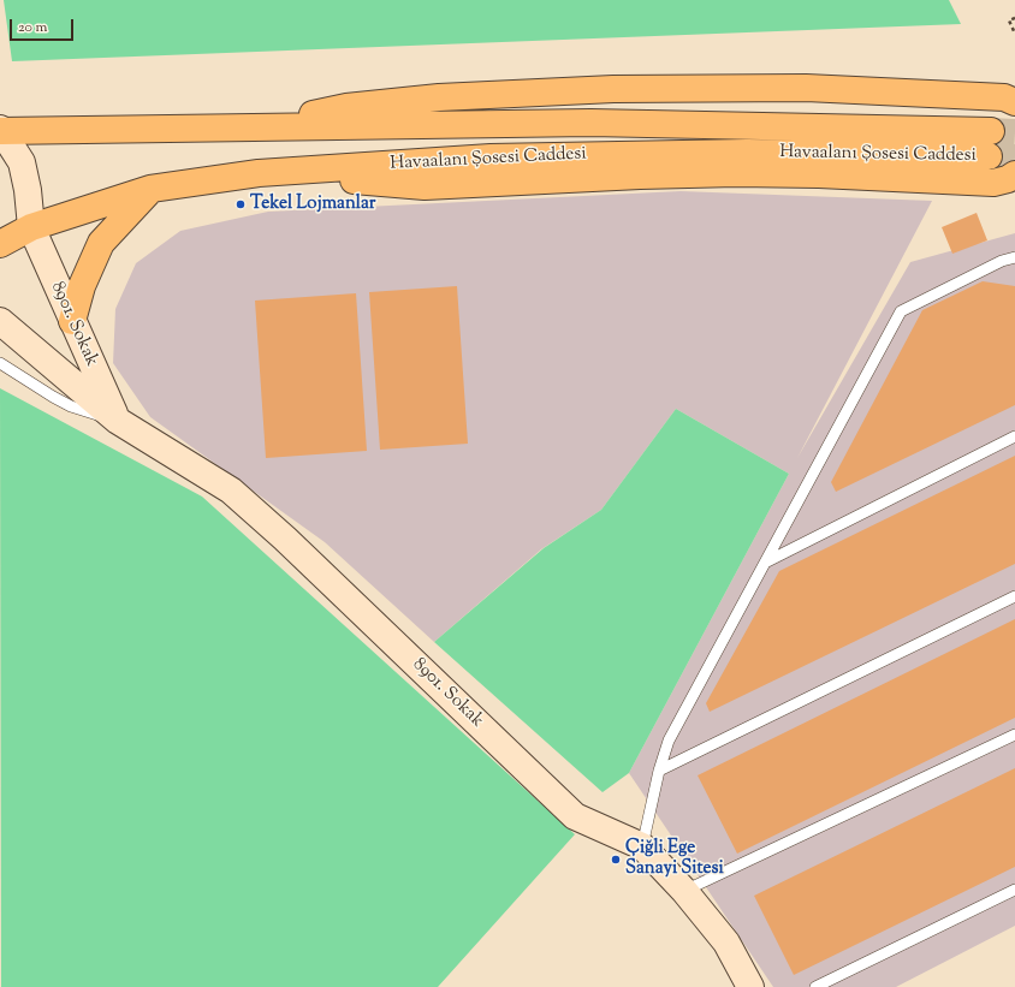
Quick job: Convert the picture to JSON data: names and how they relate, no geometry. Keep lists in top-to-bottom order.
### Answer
{
  "streets": {
    "main road": ["Havaalanı Şosesi Caddesi"],
    "street": ["8901. Sokak"]
  },
  "crossings": [
    ["Havaalanı Şosesi Caddesi", "8901. Sokak"]
  ],
  "places": ["Tekel Lojmanlar", "Çiğli Ege Sanayi Sitesi"],
  "scale_bar": "20 m"
}
